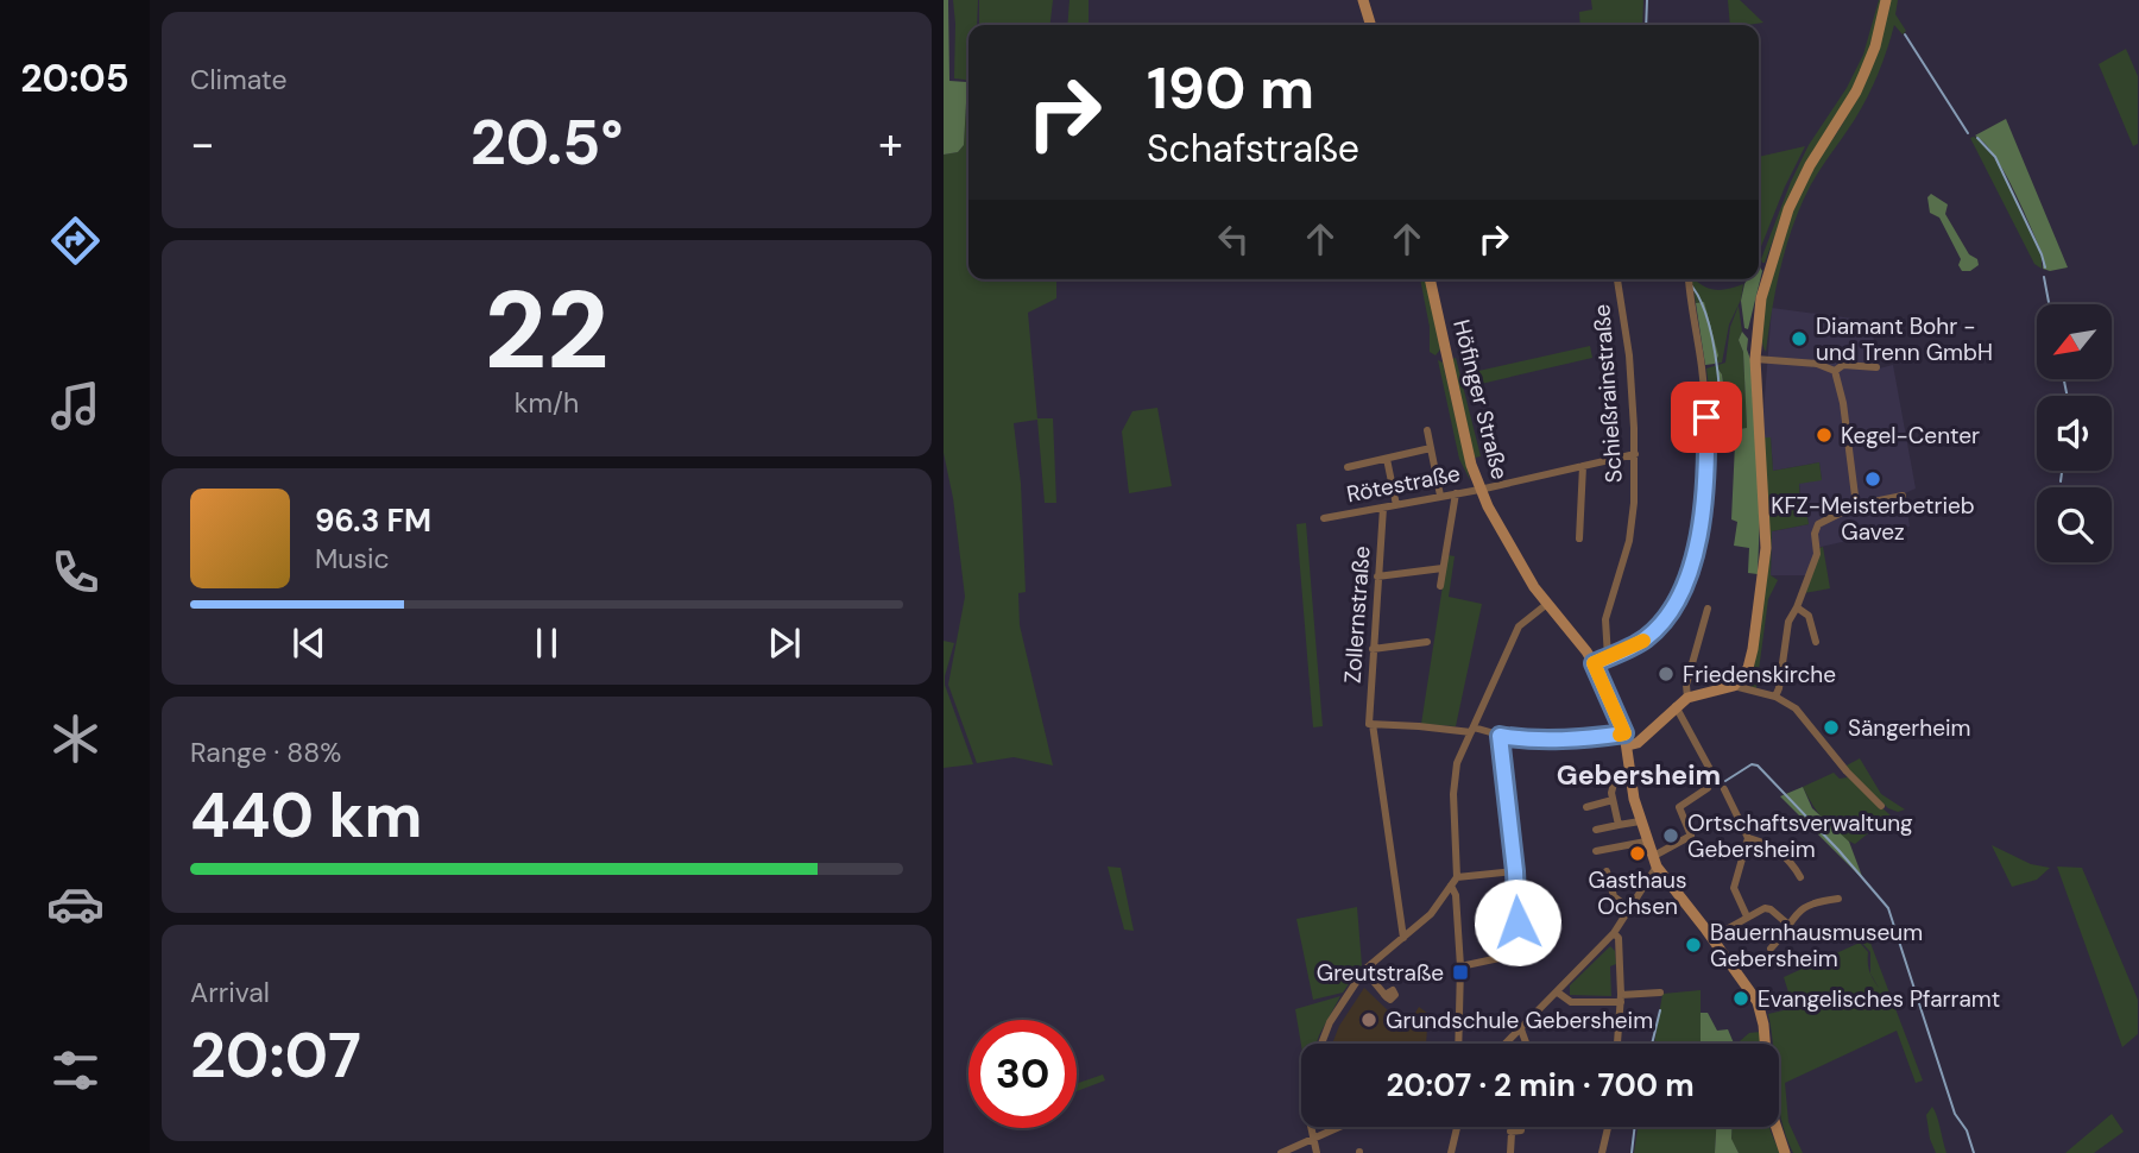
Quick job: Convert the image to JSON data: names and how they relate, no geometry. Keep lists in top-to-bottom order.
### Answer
{
  "streets": {
    "street": [
      "Schießrainstraße",
      "Höfinger Straße",
      "Rötestraße",
      "Zollernstraße"
    ]
  },
  "crossings": [
    ["Schießrainstraße", "Rötestraße"],
    ["Höfinger Straße", "Rötestraße"],
    ["Rötestraße", "Zollernstraße"]
  ],
  "districts": ["Gebersheim"],
  "places": {
    "other": [
      "Diamant Bohr - und Trenn GmbH",
      "Kegel-Center",
      "KFZ-Meisterbetrieb Gavez",
      "Friedenskirche",
      "Sängerheim",
      "Ortschaftsverwaltung Gebersheim",
      "Gasthaus Ochsen",
      "Bauernhausmuseum Gebersheim",
      "Evangelisches Pfarramt",
      "Grundschule Gebersheim"
    ],
    "transit": ["Greutstraße"]
  },
  "north": "bottom left",
  "page": {
    "tabs": "20:05",
    "tile": [
      "Climate",
      ["22", "km/h"],
      ["Range · 88%", "440 km"],
      ["Arrival", "20:07"]
    ],
    "turn": ["190 m", "Schafstraße"],
    "heat": ["−", "20.5°", "+"],
    "song": ["96.3 FM", "Music"],
    "limit": "30",
    "trip": "20:07 · 2 min · 700 m"
  }
}
